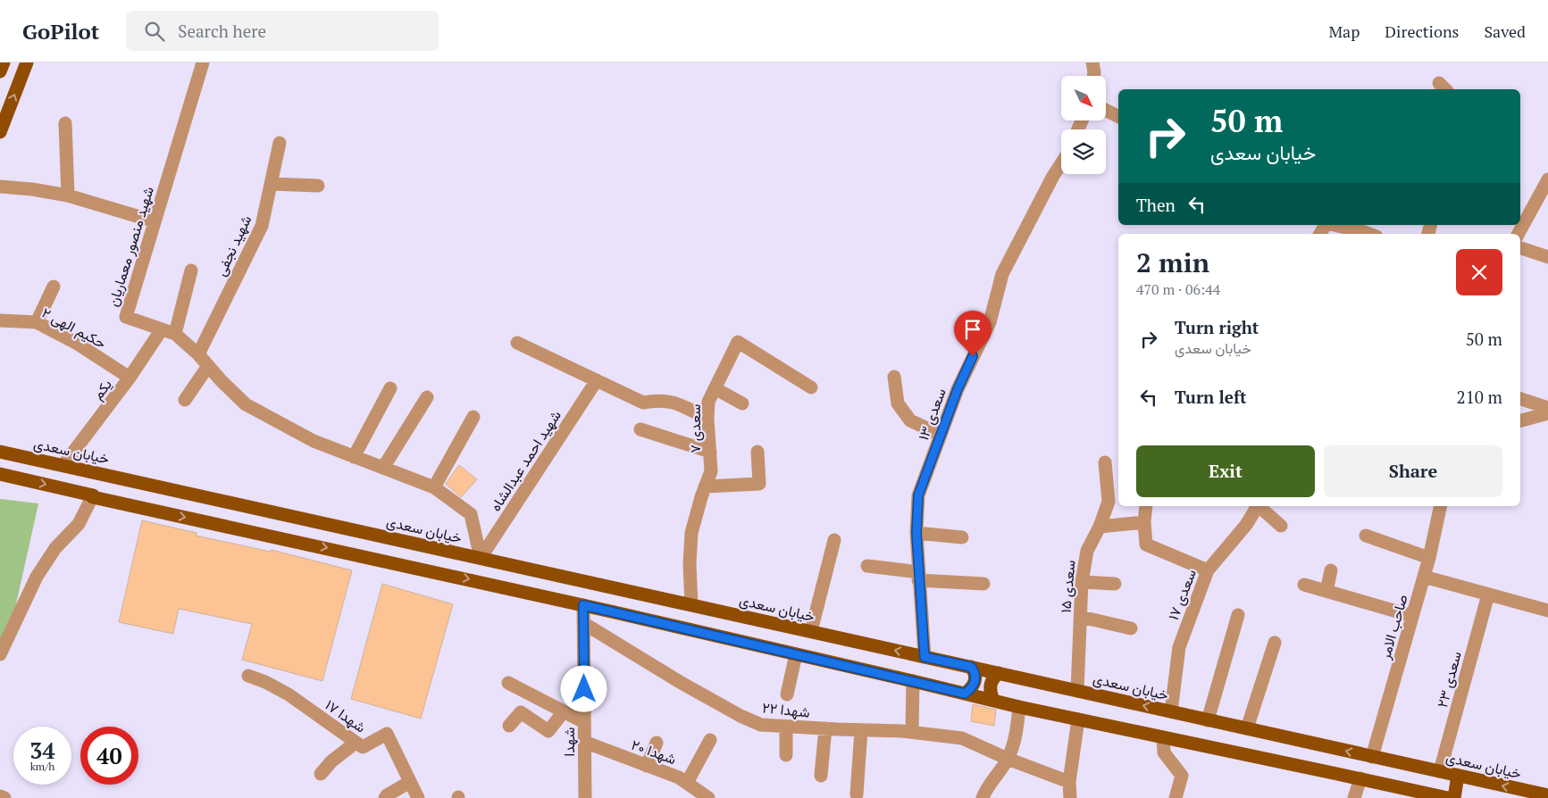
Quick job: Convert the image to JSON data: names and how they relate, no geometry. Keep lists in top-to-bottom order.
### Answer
{
  "streets": {
    "main road": ["خیابان سعدی"],
    "street": [
      "شهید نجفی",
      "شهید منصور معماریان",
      "حکیم الهی ۲",
      "یکم",
      "سعدی ۱۳",
      "سعدی ۷",
      "شهید احمد عبدالشاه",
      "سعدی ۱۵",
      "سعدی ۱۷",
      "صاحب الامر",
      "سعدی ۲۳",
      "شهدا ۲۲",
      "شهدا ۱۷",
      "شهدا",
      "شهدا ۲۰"
    ]
  },
  "crossings": [
    ["شهید نجفی", "شهید منصور معماریان"],
    ["شهید منصور معماریان", "یکم"],
    ["شهید منصور معماریان", "خیابان سعدی"],
    ["شهید منصور معماریان", "شهید احمد عبدالشاه"],
    ["حکیم الهی ۲", "یکم"],
    ["یکم", "خیابان سعدی"],
    ["سعدی ۱۳", "خیابان سعدی"],
    ["سعدی ۷", "خیابان سعدی"],
    ["خیابان سعدی", "شهید احمد عبدالشاه"],
    ["خیابان سعدی", "سعدی ۱۵"],
    ["خیابان سعدی", "سعدی ۱۷"],
    ["خیابان سعدی", "صاحب الامر"],
    ["خیابان سعدی", "سعدی ۲۳"],
    ["شهدا ۲۲", "شهدا"],
    ["شهدا", "شهدا ۲۰"]
  ],
  "north": "bottom right",
  "page": {
    "header": "GoPilot",
    "search": "Search here",
    "nav": ["Map", "Directions", "Saved"],
    "turn": ["50 m", "خیابان سعدی"],
    "then": "Then",
    "heading": ["2 min", "470 m · 06:44"],
    "list": [
      {
        "name": "Turn right",
        "note": "خیابان سعدی",
        "value": "50 m"
      },
      {
        "name": "Turn left",
        "value": "210 m"
      }
    ],
    "buttons": ["Exit", "Share"],
    "speed": "34 km/h",
    "limit": "40"
  }
}
